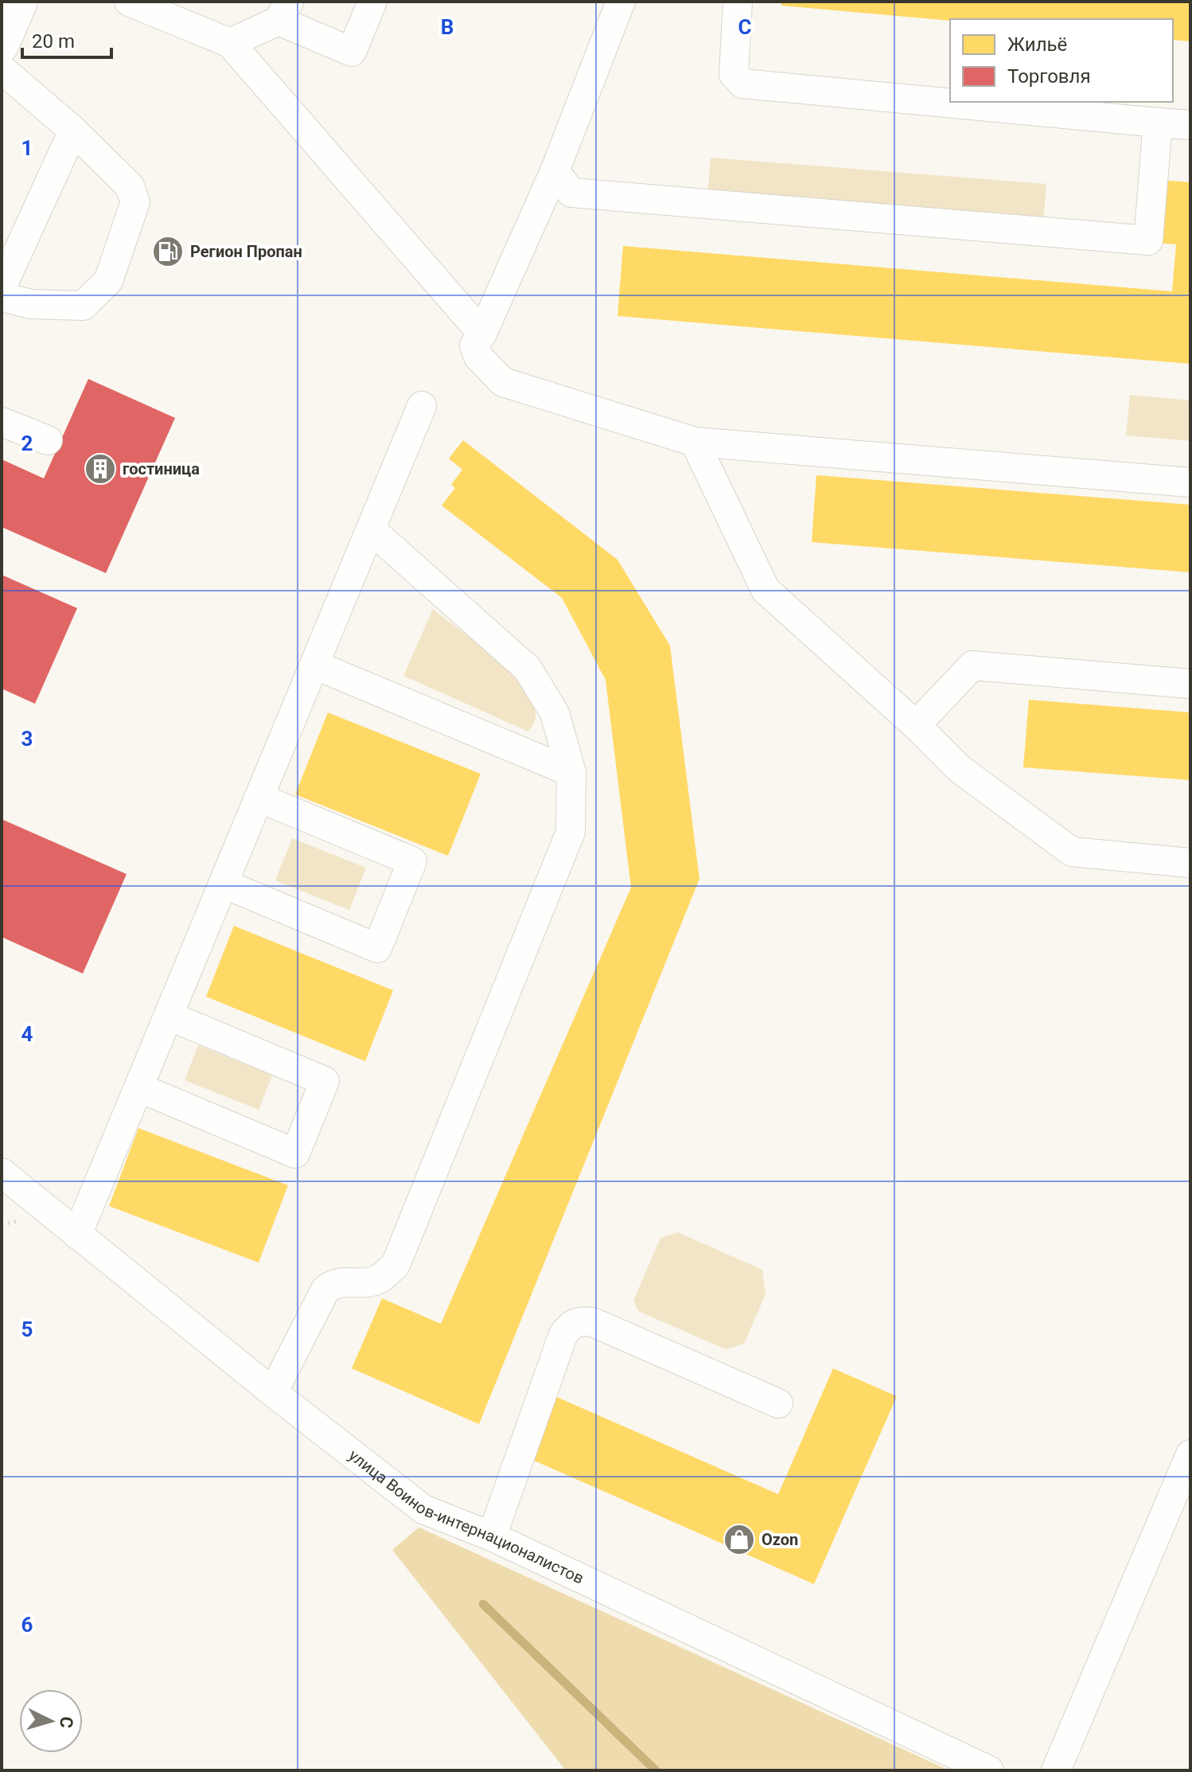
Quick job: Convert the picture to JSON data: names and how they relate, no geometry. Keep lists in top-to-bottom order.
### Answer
{
  "streets": {
    "street": ["улица Воинов-интернационалистов"]
  },
  "places": {
    "fuel station": ["Регион Пропан"],
    "building": ["гостиница"],
    "shop": ["Ozon"]
  },
  "legend": ["Жильё", "Торговля"],
  "scale_bar": "20 m",
  "north": "right",
  "grid": {
    "columns": ["B", "C"],
    "rows": [
      "1",
      "2",
      "3",
      "4",
      "5",
      "6"
    ]
  }
}
